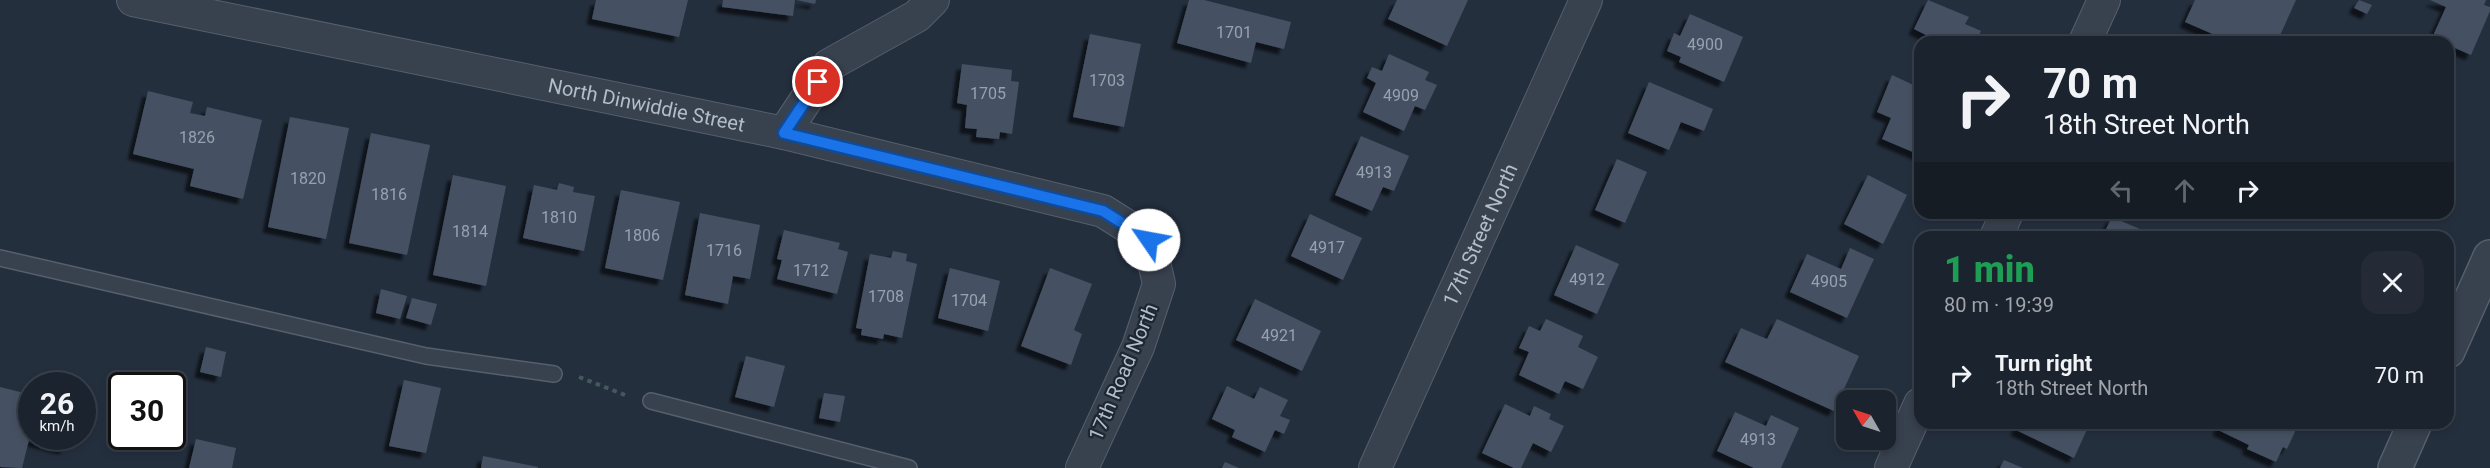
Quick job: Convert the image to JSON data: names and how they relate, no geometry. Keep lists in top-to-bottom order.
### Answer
{
  "streets": {
    "street": ["North Dinwiddie Street", "17th Street North", "17th Road North"]
  },
  "crossings": [
    ["North Dinwiddie Street", "17th Road North"]
  ],
  "house_numbers": [
    "1701",
    "4900",
    "1703",
    "1705",
    "4909",
    "1826",
    "4913",
    "1820",
    "1816",
    "1810",
    "1814",
    "1806",
    "4917",
    "1716",
    "1712",
    "4912",
    "4905",
    "1708",
    "1704",
    "4921",
    "4913"
  ],
  "north": "top left",
  "page": {
    "turn": ["70 m", "18th Street North"],
    "heading": ["1 min", "80 m · 19:39"],
    "list": [
      {
        "name": "Turn right",
        "note": "18th Street North",
        "value": "70 m"
      }
    ],
    "speed": "26 km/h",
    "limit": "30"
  }
}
